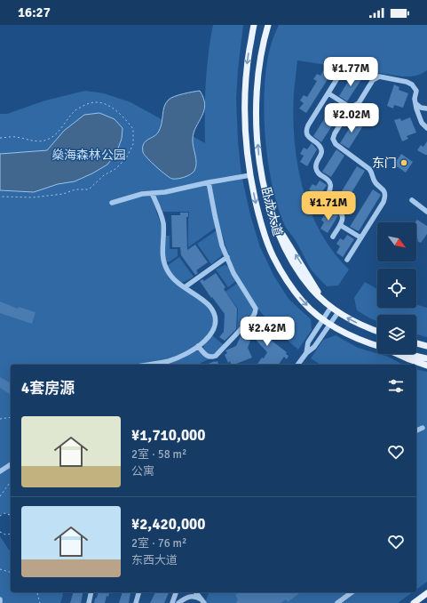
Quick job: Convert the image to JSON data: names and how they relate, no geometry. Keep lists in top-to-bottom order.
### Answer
{
  "streets": {
    "main road": ["卧龙大道"]
  },
  "parks": ["燊海森林公园"],
  "places": ["东门"],
  "north": "bottom right",
  "page": {
    "status": "16:27",
    "price": [
      "¥1.77M",
      "¥2.02M",
      "¥1.71M",
      "¥2.42M"
    ],
    "heading": "4套房源",
    "list": [
      {
        "name": "¥1,710,000",
        "note": "2室 · 58 m² · 公寓"
      },
      {
        "name": "¥2,420,000",
        "note": "2室 · 76 m² · 东西大道"
      }
    ]
  }
}
